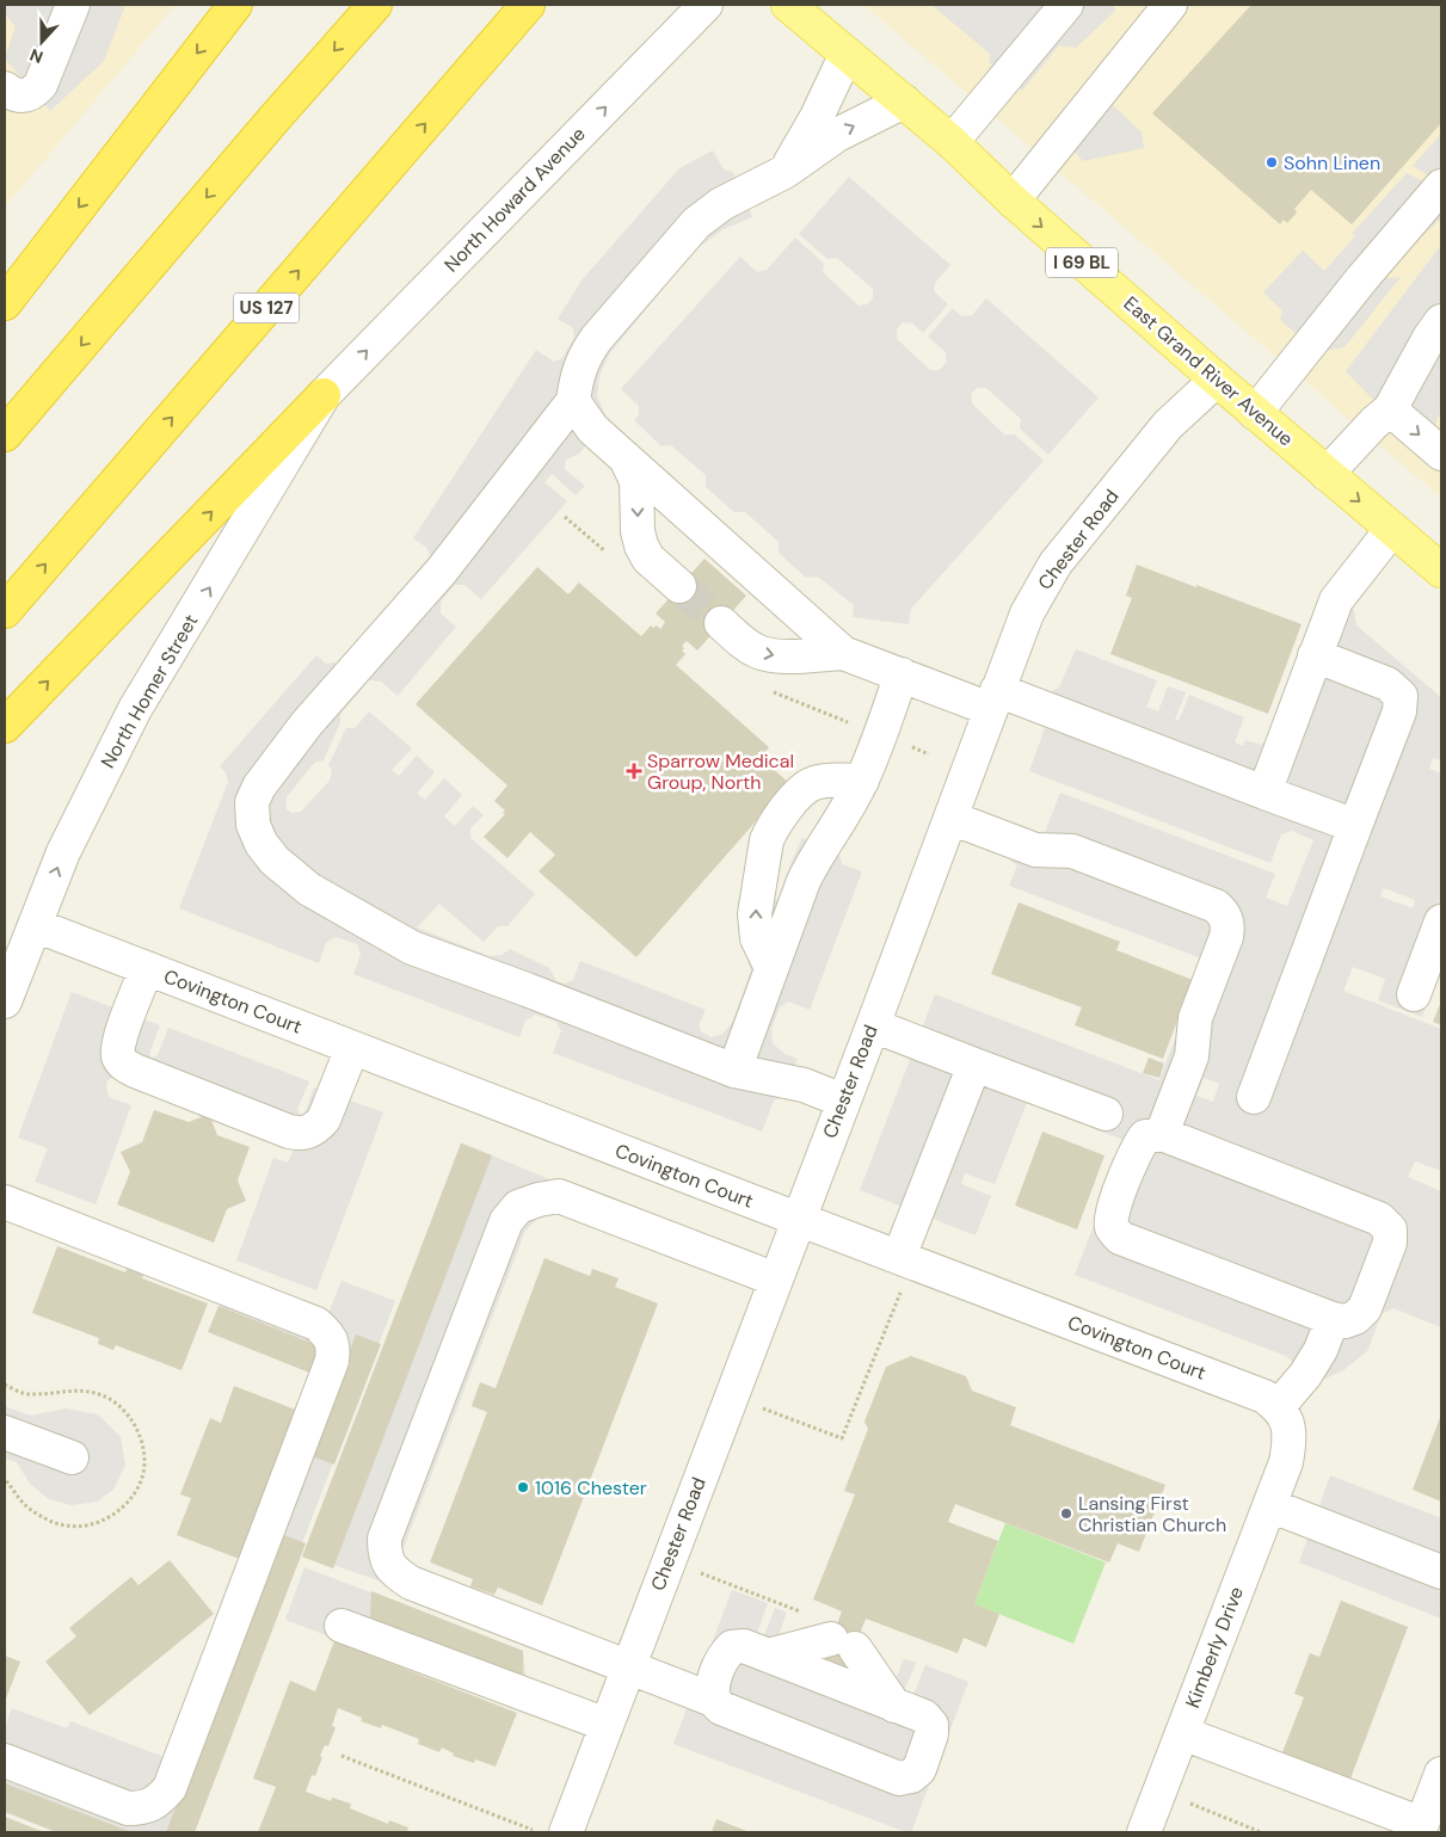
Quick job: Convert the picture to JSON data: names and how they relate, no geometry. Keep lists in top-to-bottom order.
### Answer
{
  "streets": {
    "highway": ["US 127"],
    "main road": ["I 69 BL", "East Grand River Avenue"],
    "street": [
      "North Howard Avenue",
      "Chester Road",
      "North Homer Street",
      "Covington Court",
      "Kimberly Drive"
    ]
  },
  "crossings": [
    ["North Howard Avenue", "North Homer Street"],
    ["East Grand River Avenue", "Chester Road"],
    ["Chester Road", "Covington Court"],
    ["North Homer Street", "Covington Court"],
    ["Covington Court", "Kimberly Drive"]
  ],
  "one_way": ["East Grand River Avenue", "North Homer Street"],
  "places": {
    "other": ["Sohn Linen", "1016 Chester", "Lansing First Christian Church"],
    "health": ["Sparrow Medical Group, North"]
  },
  "north": "bottom"
}
